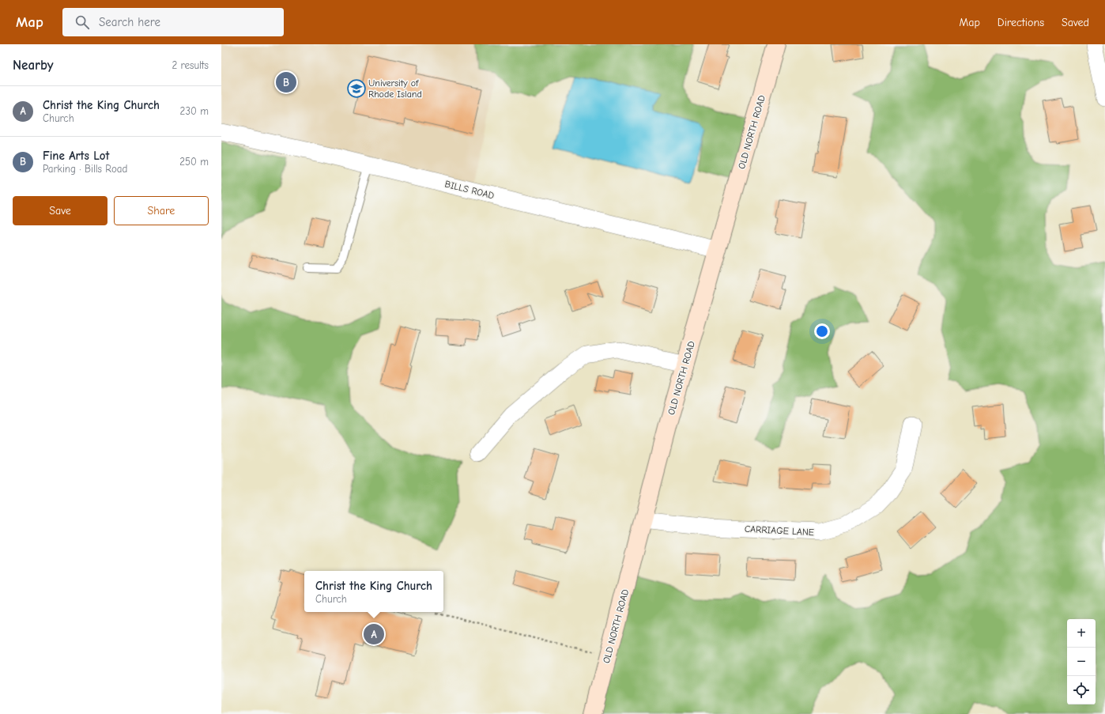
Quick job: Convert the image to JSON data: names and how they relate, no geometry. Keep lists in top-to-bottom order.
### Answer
{
  "streets": {
    "street": ["OLD NORTH ROAD", "BILLS ROAD", "CARRIAGE LANE"]
  },
  "crossings": [
    ["OLD NORTH ROAD", "BILLS ROAD"],
    ["OLD NORTH ROAD", "CARRIAGE LANE"]
  ],
  "places": {
    "school or university": ["University of Rhode Island"]
  },
  "page": {
    "header": "Map",
    "search": "Search here",
    "nav": ["Map", "Directions", "Saved"],
    "heading": ["Nearby", "2 results"],
    "pins": ["B", "A"],
    "list": [
      {
        "mark": "A",
        "name": "Christ the King Church",
        "note": "Church",
        "value": "230 m"
      },
      {
        "mark": "B",
        "name": "Fine Arts Lot",
        "note": "Parking · Bills Road",
        "value": "250 m"
      }
    ],
    "buttons": ["Save", "Share"],
    "popup": ["Christ the King Church", "Church"],
    "map_buttons": ["+", "−"]
  }
}
